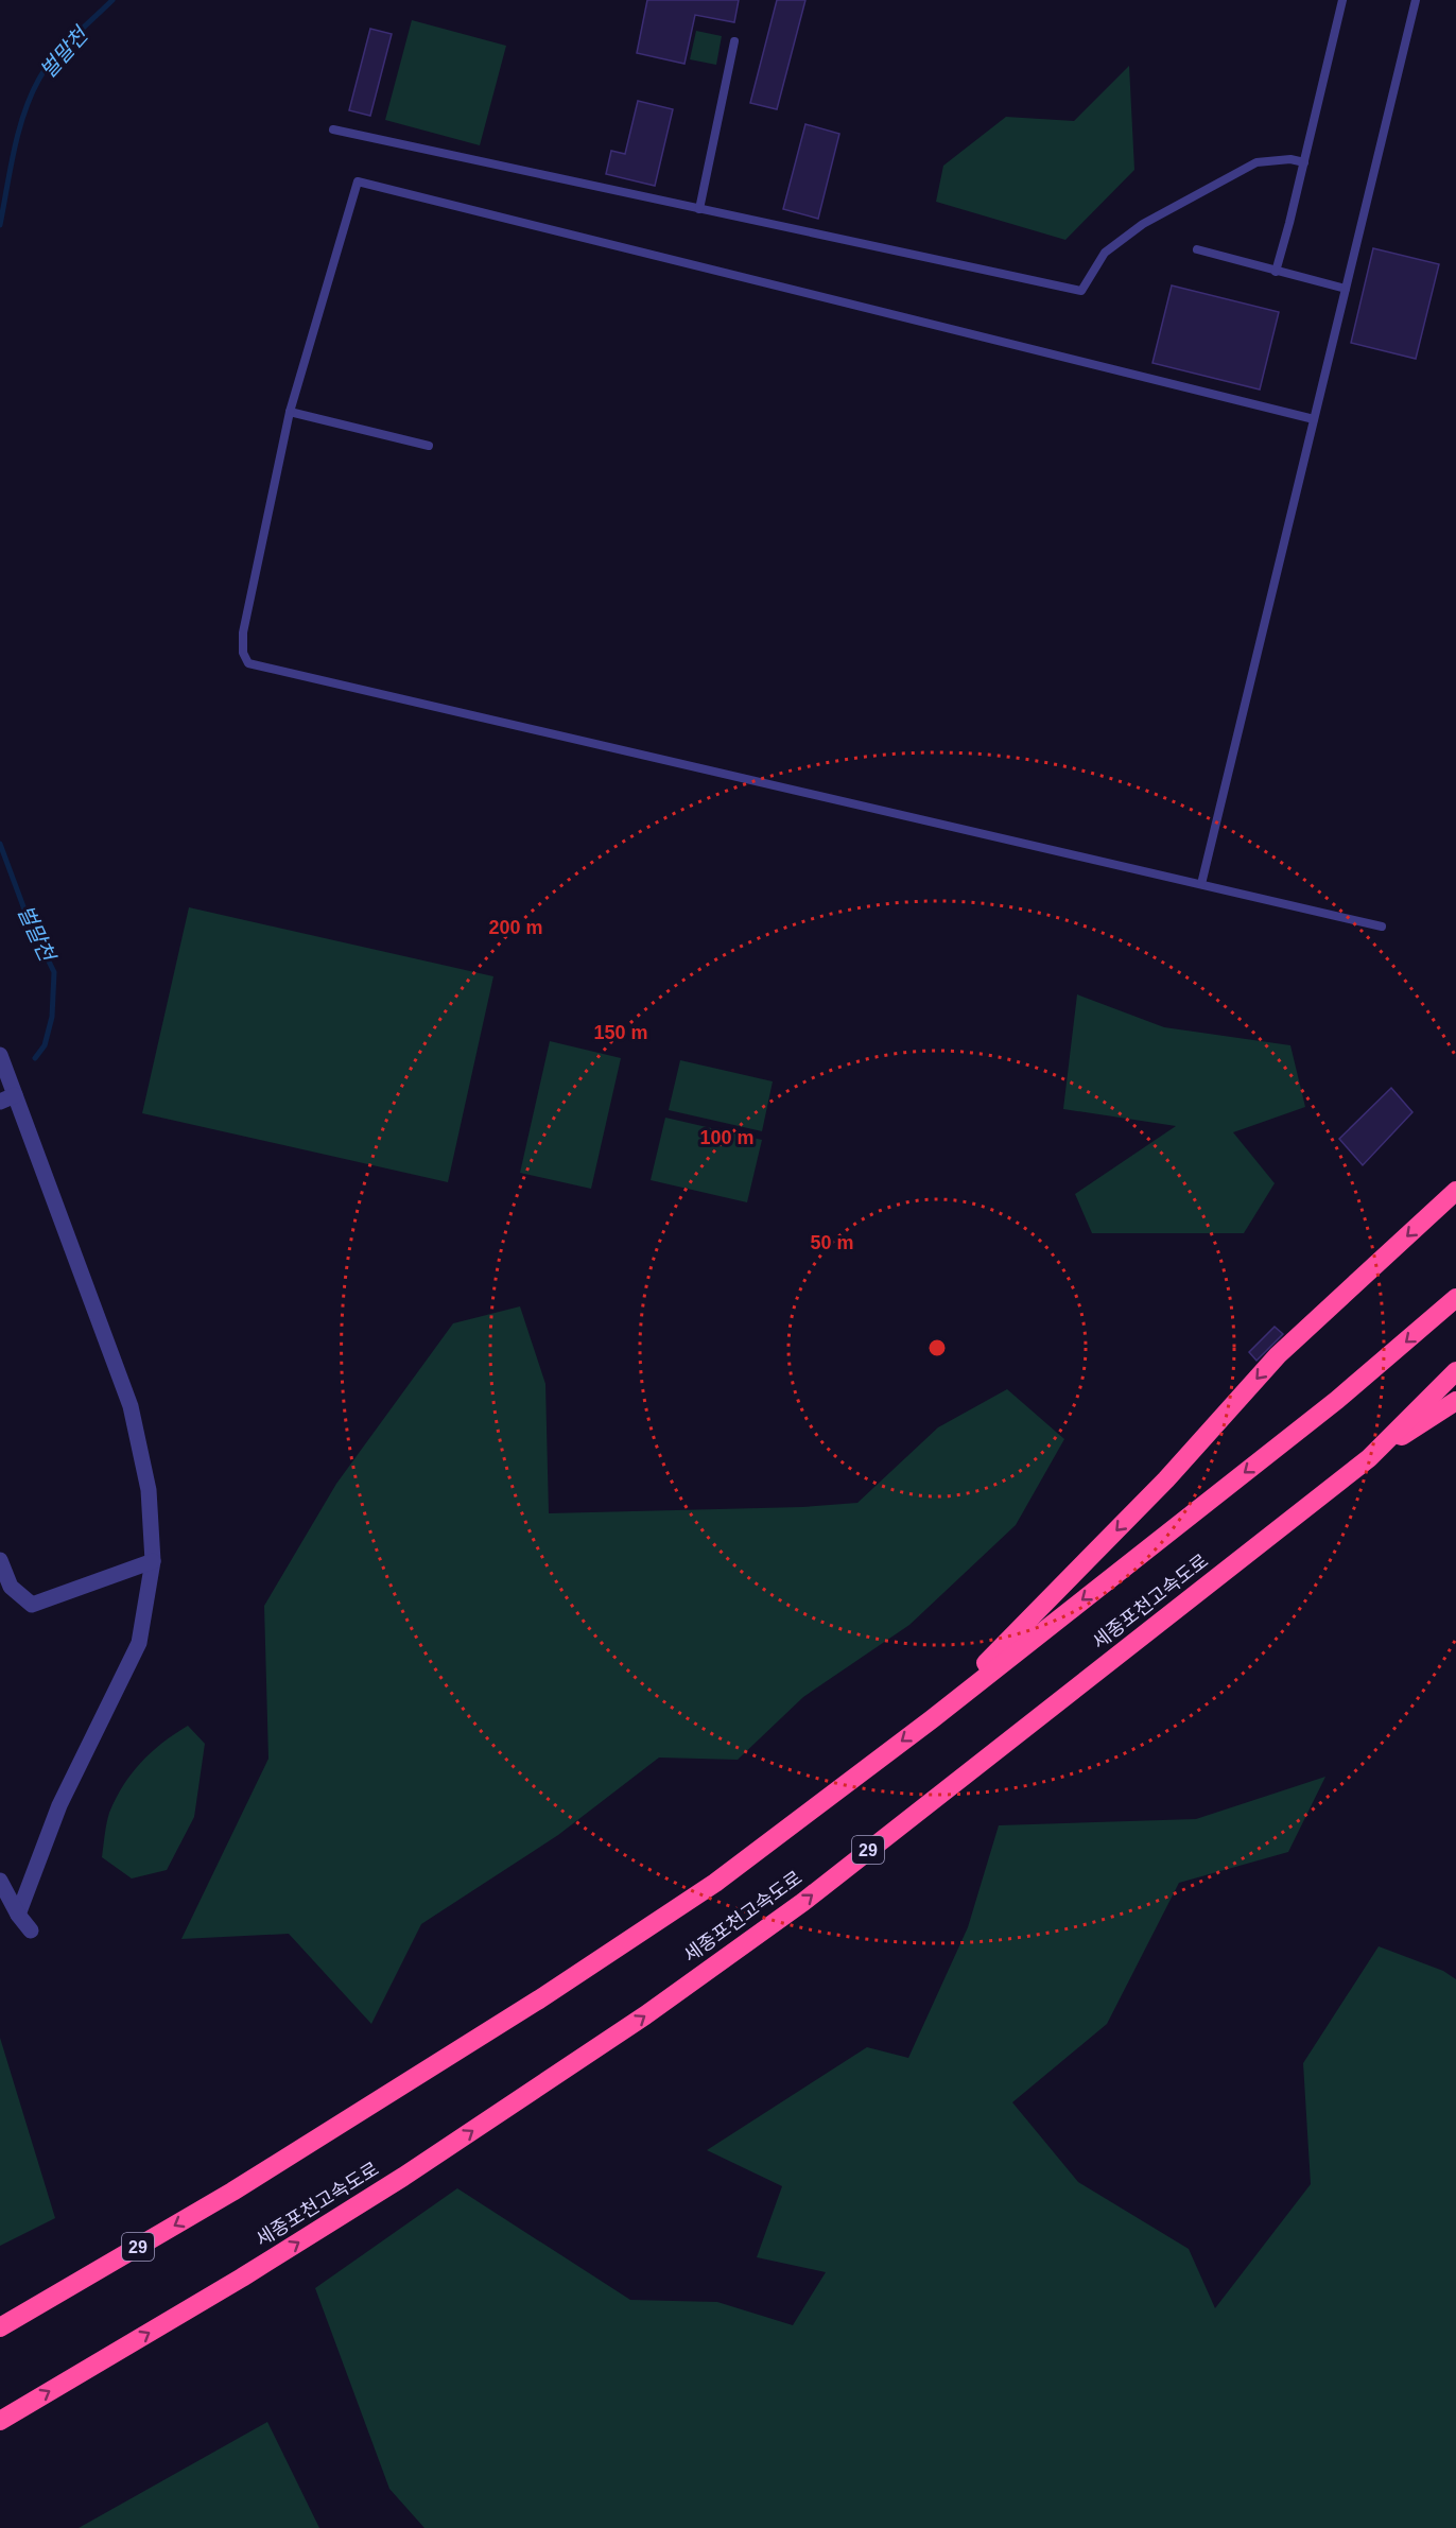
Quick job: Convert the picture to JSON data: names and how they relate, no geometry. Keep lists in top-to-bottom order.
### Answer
{
  "streets": {
    "highway": ["세종포천고속도로", "29"]
  },
  "water": ["벌말천"],
  "rings": [
    "200 m",
    "150 m",
    "100 m",
    "50 m"
  ]
}
